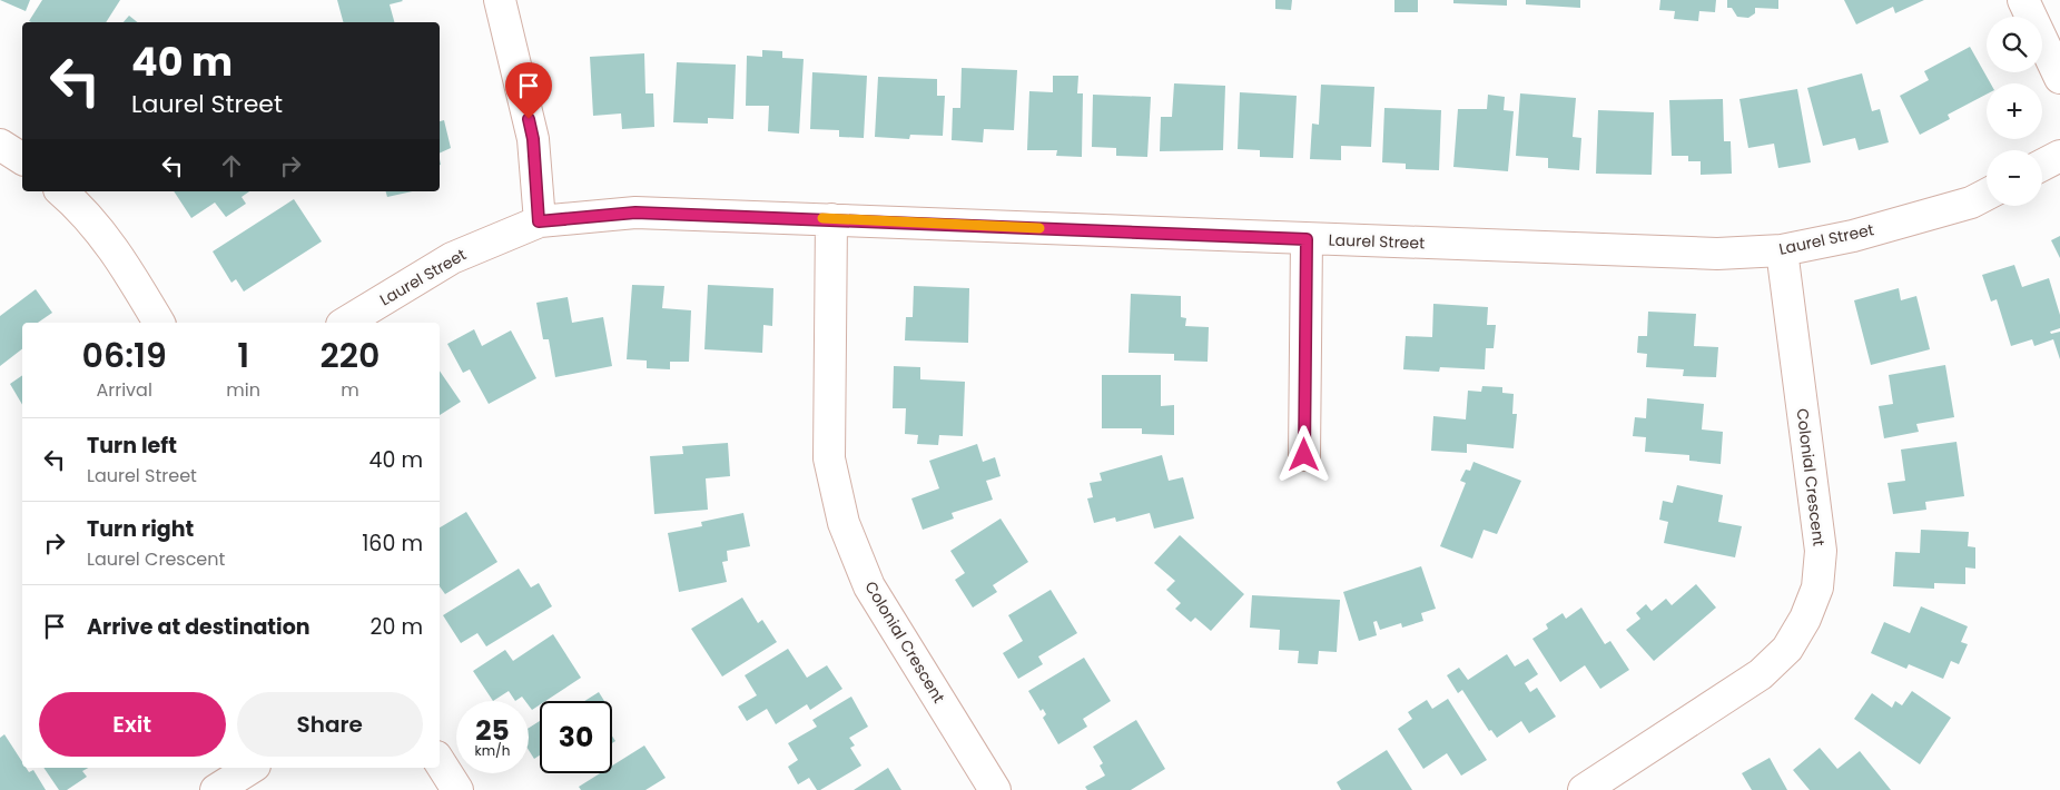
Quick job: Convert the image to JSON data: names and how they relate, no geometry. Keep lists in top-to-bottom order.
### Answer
{
  "streets": {
    "street": ["Laurel Street", "Colonial Crescent"]
  },
  "crossings": [
    ["Laurel Street", "Colonial Crescent"]
  ],
  "page": {
    "map_buttons": ["+", "−"],
    "turn": ["40 m", "Laurel Street"],
    "eta": [
      "06:19",
      "Arrival",
      "1",
      "min",
      "220",
      "m"
    ],
    "list": [
      {
        "name": "Turn left",
        "note": "Laurel Street",
        "value": "40 m"
      },
      {
        "name": "Turn right",
        "note": "Laurel Crescent",
        "value": "160 m"
      },
      {
        "name": "Arrive at destination",
        "value": "20 m"
      }
    ],
    "buttons": ["Exit", "Share"],
    "speed": "25 km/h",
    "limit": "30"
  }
}
